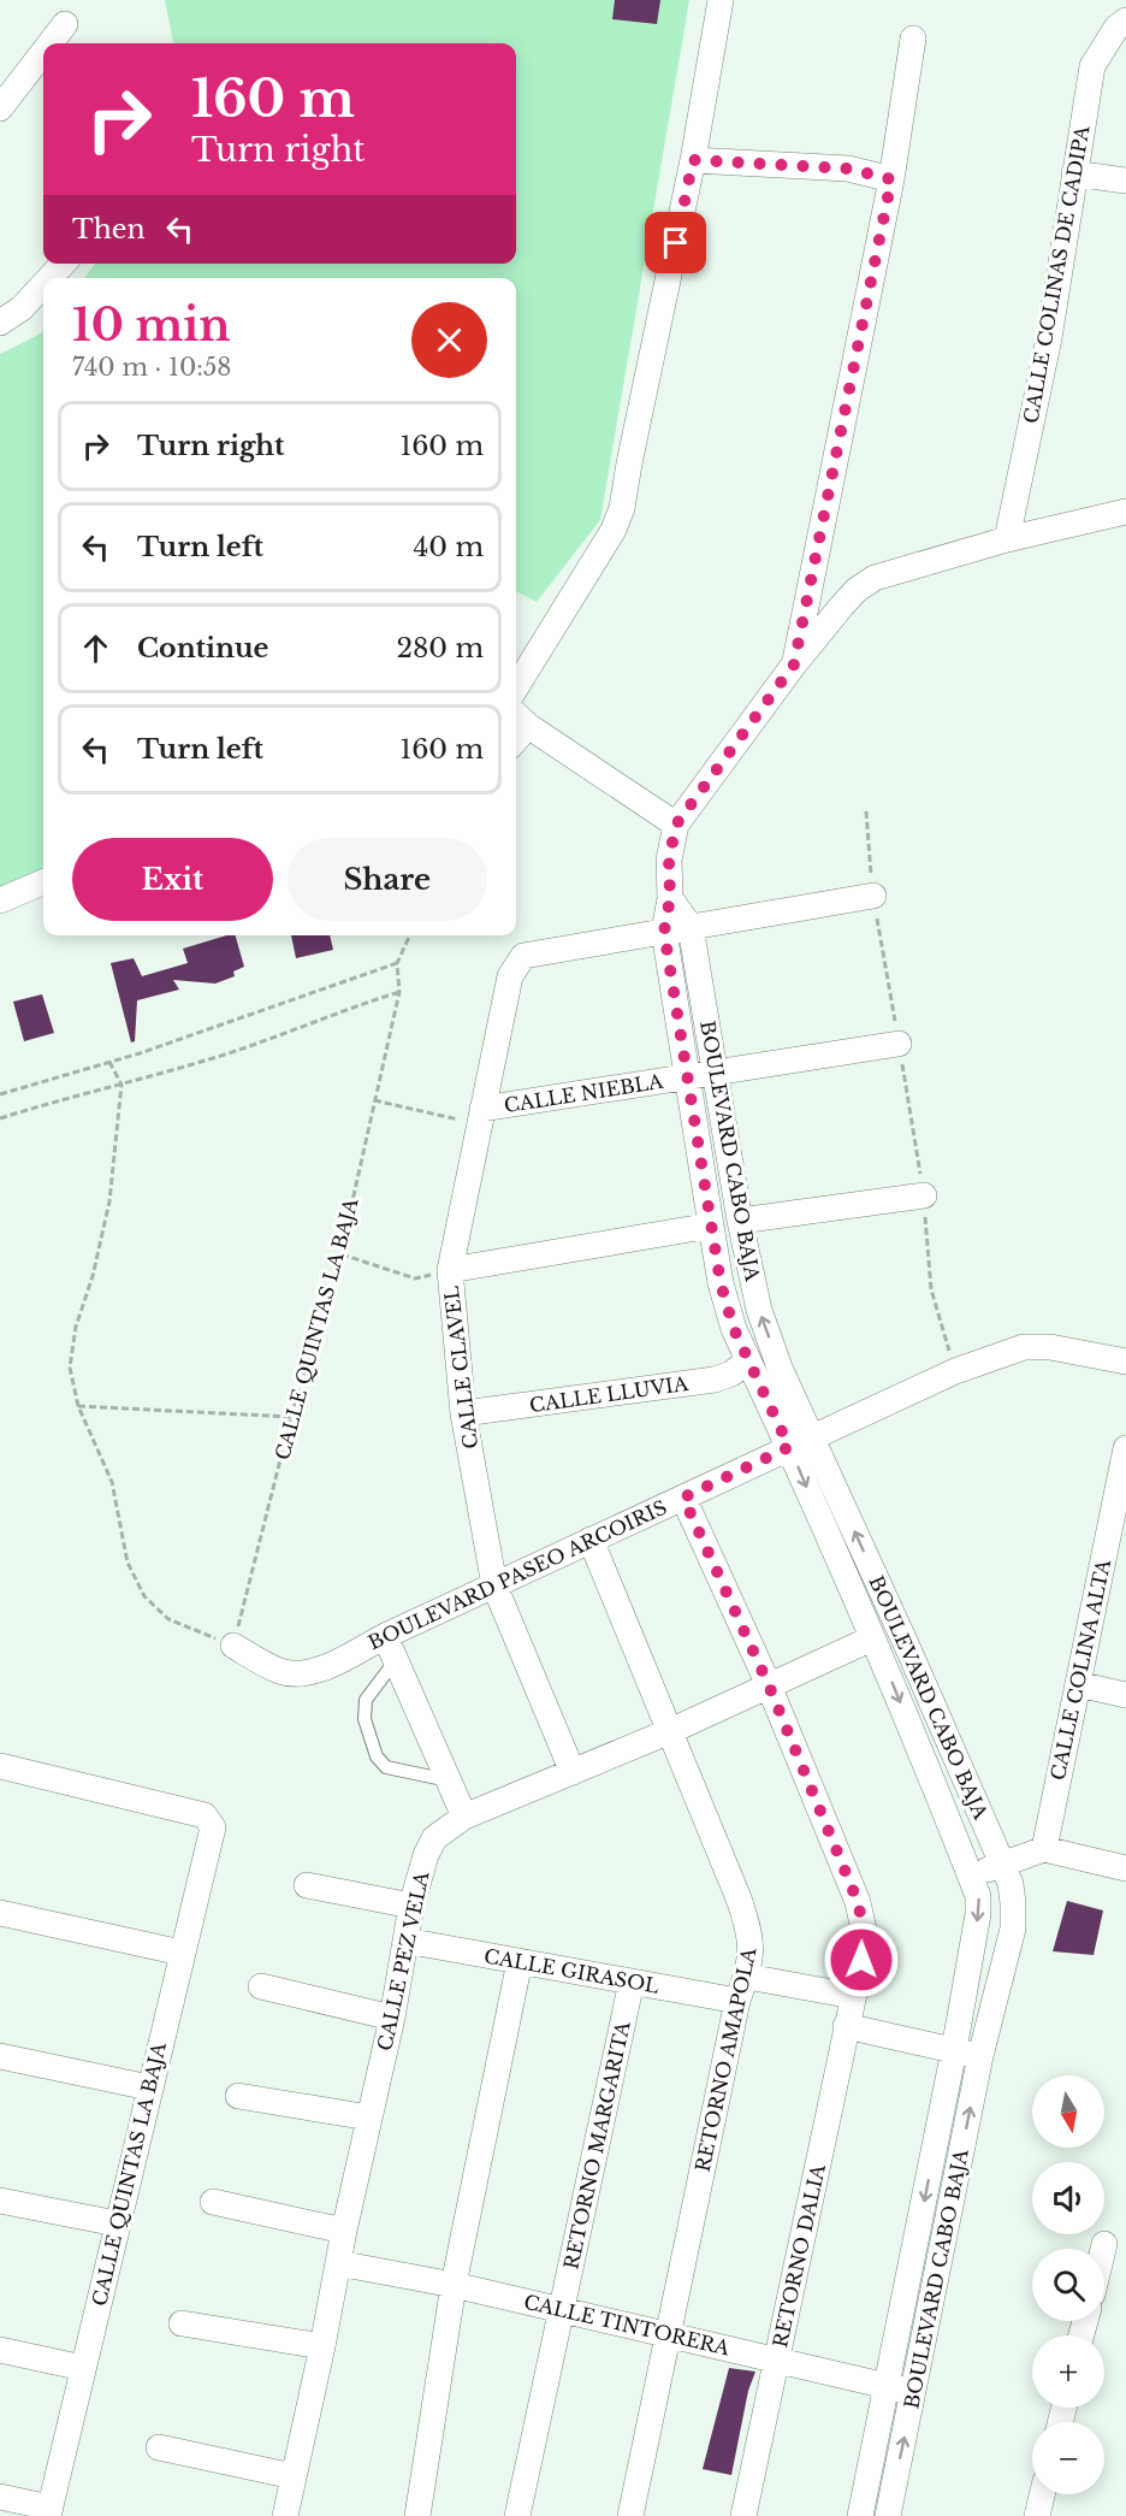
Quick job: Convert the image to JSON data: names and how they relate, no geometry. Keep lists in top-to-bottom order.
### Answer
{
  "streets": {
    "street": [
      "CALLE COLINAS DE CADIPA",
      "CALLE NIEBLA",
      "BOULEVARD CABO BAJA",
      "CALLE QUINTAS LA BAJA",
      "CALLE CLAVEL",
      "CALLE LLUVIA",
      "BOULEVARD PASEO ARCOIRIS",
      "CALLE COLINA ALTA",
      "CALLE PEZ VELA",
      "CALLE GIRASOL",
      "RETORNO AMAPOLA",
      "RETORNO MARGARITA",
      "RETORNO DALIA",
      "CALLE TINTORERA"
    ]
  },
  "crossings": [
    ["CALLE COLINAS DE CADIPA", "BOULEVARD CABO BAJA"],
    ["CALLE NIEBLA", "BOULEVARD CABO BAJA"],
    ["CALLE NIEBLA", "CALLE CLAVEL"],
    ["BOULEVARD CABO BAJA", "CALLE CLAVEL"],
    ["BOULEVARD CABO BAJA", "CALLE LLUVIA"],
    ["BOULEVARD CABO BAJA", "BOULEVARD PASEO ARCOIRIS"],
    ["BOULEVARD CABO BAJA", "CALLE PEZ VELA"],
    ["BOULEVARD CABO BAJA", "CALLE TINTORERA"],
    ["CALLE QUINTAS LA BAJA", "BOULEVARD PASEO ARCOIRIS"],
    ["CALLE CLAVEL", "CALLE LLUVIA"],
    ["CALLE CLAVEL", "BOULEVARD PASEO ARCOIRIS"],
    ["CALLE CLAVEL", "CALLE PEZ VELA"],
    ["BOULEVARD PASEO ARCOIRIS", "RETORNO AMAPOLA"],
    ["BOULEVARD PASEO ARCOIRIS", "RETORNO DALIA"],
    ["CALLE PEZ VELA", "CALLE GIRASOL"],
    ["CALLE PEZ VELA", "RETORNO AMAPOLA"],
    ["CALLE PEZ VELA", "RETORNO DALIA"],
    ["CALLE PEZ VELA", "CALLE TINTORERA"],
    ["CALLE GIRASOL", "RETORNO AMAPOLA"],
    ["CALLE GIRASOL", "RETORNO MARGARITA"],
    ["RETORNO AMAPOLA", "CALLE TINTORERA"],
    ["RETORNO MARGARITA", "CALLE TINTORERA"],
    ["RETORNO DALIA", "CALLE TINTORERA"]
  ],
  "north": "bottom",
  "page": {
    "turn": ["160 m", "Turn right"],
    "then": "Then",
    "heading": ["10 min", "740 m · 10:58"],
    "list": [
      {
        "name": "Turn right",
        "value": "160 m"
      },
      {
        "name": "Turn left",
        "value": "40 m"
      },
      {
        "name": "Continue",
        "value": "280 m"
      },
      {
        "name": "Turn left",
        "value": "160 m"
      }
    ],
    "buttons": ["Exit", "Share"],
    "map_buttons": ["+", "−"]
  }
}
